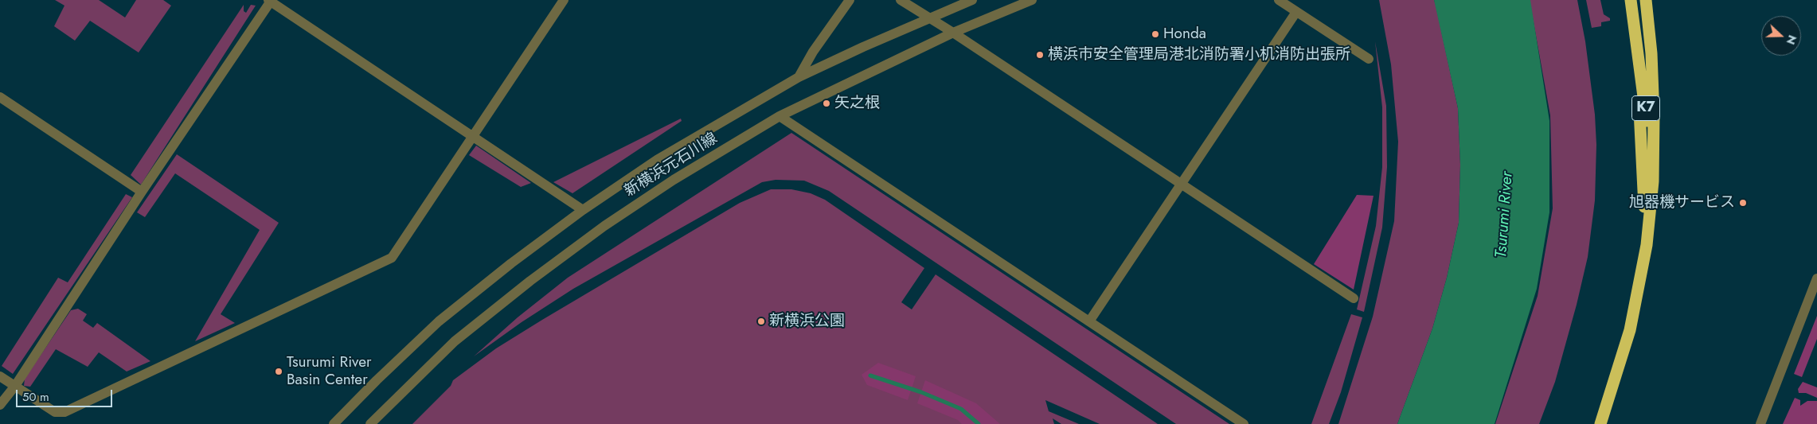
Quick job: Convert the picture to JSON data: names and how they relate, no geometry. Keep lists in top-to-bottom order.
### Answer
{
  "streets": {
    "highway": ["K7"],
    "street": ["新横浜元石川線"]
  },
  "water": ["Tsurumi River"],
  "places": [
    "Honda",
    "横浜市安全管理局港北消防署小机消防出張所",
    "矢之根",
    "旭器機サービス",
    "新横浜公園",
    "Tsurumi River Basin Center"
  ],
  "scale_bar": "50 m",
  "north": "right"
}
